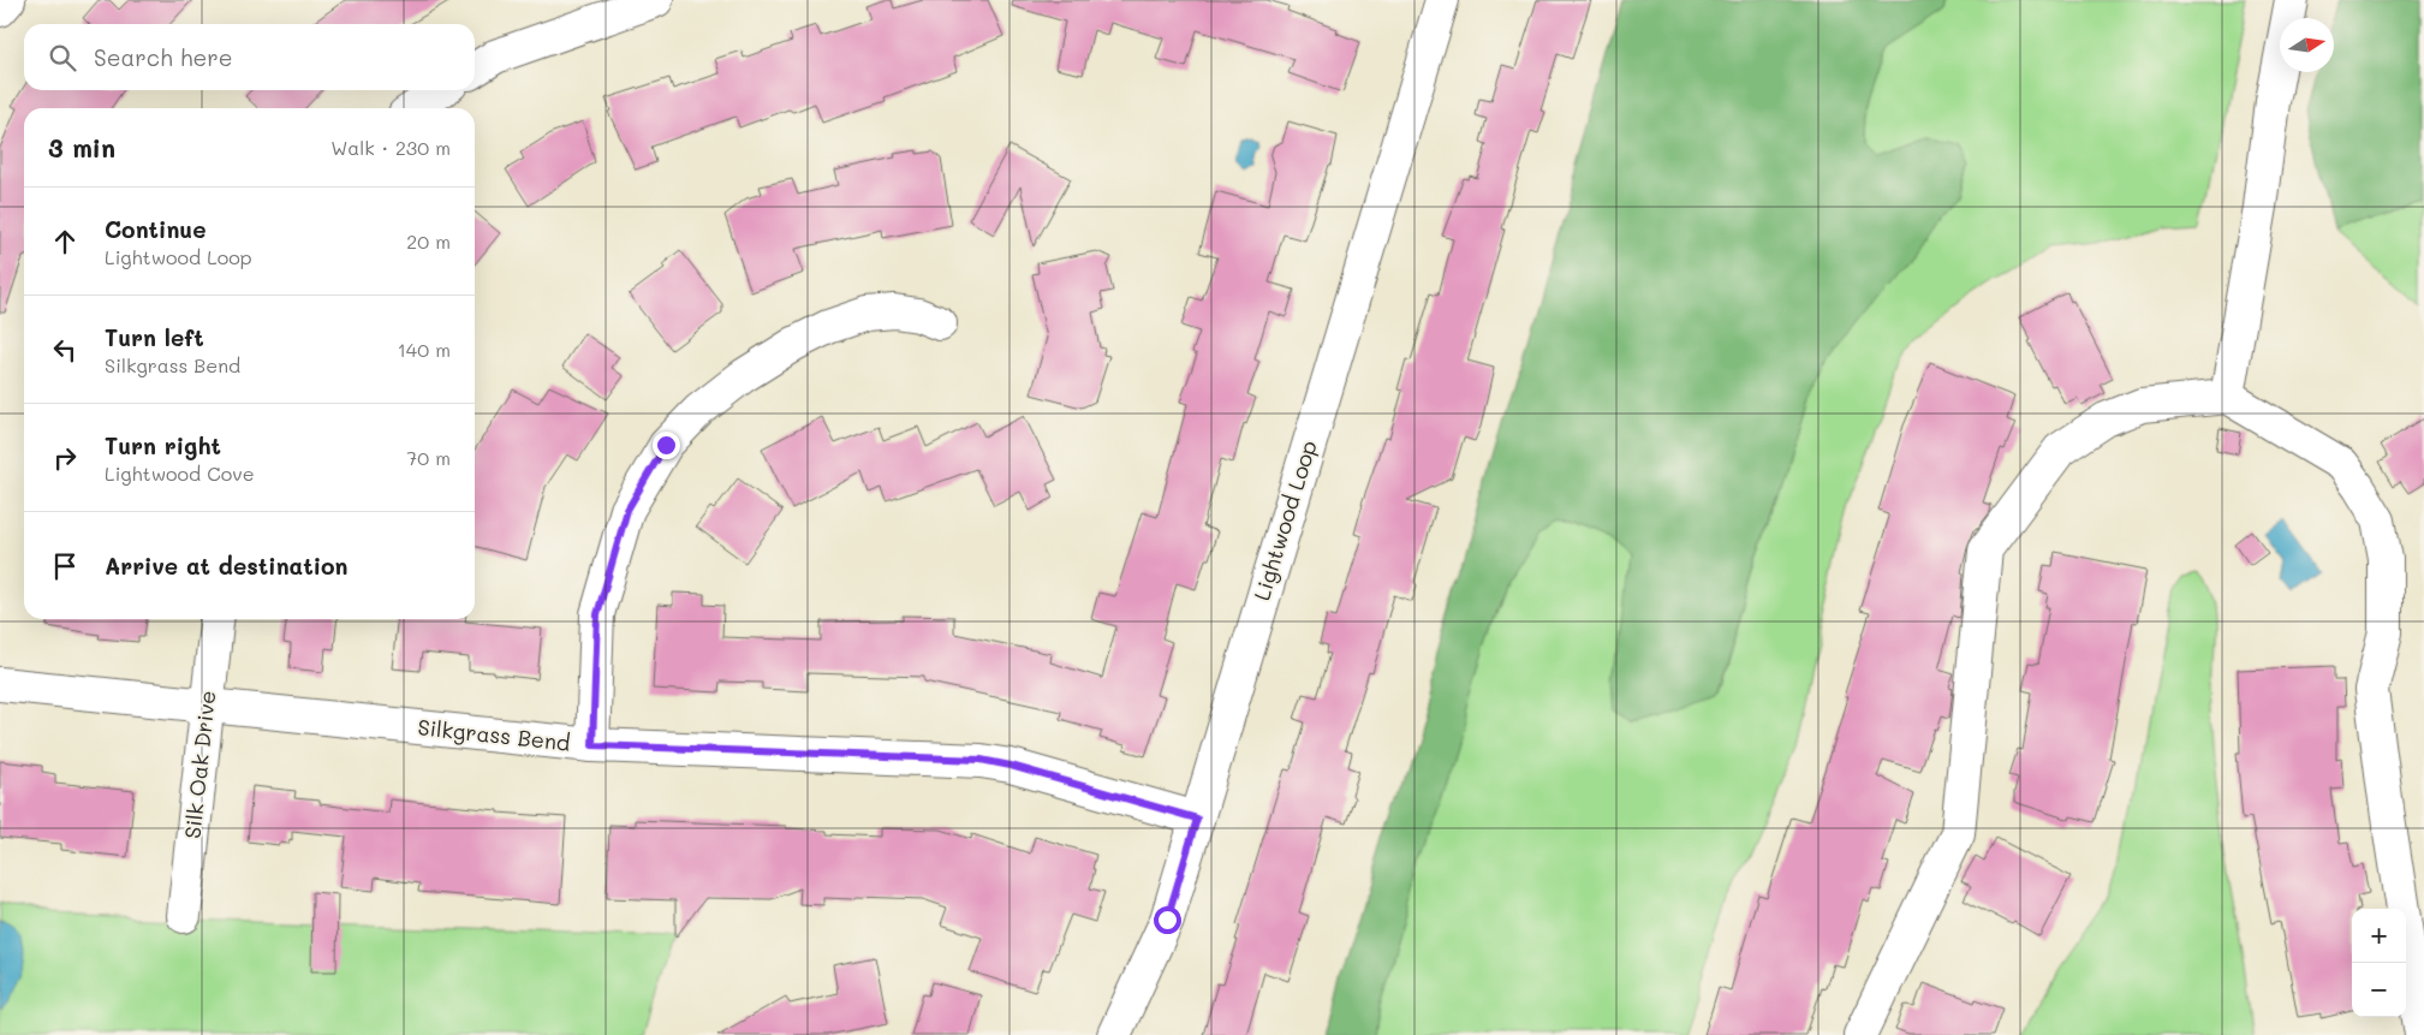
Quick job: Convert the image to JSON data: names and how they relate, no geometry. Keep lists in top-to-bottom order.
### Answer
{
  "streets": {
    "street": ["Lightwood Loop", "Silkgrass Bend", "Silk Oak Drive"]
  },
  "crossings": [
    ["Lightwood Loop", "Silkgrass Bend"],
    ["Silkgrass Bend", "Silk Oak Drive"]
  ],
  "north": "right",
  "page": {
    "search": "Search here",
    "heading": ["3 min", "Walk · 230 m"],
    "list": [
      ["Continue", "Lightwood Loop", "20 m"],
      ["Turn left", "Silkgrass Bend", "140 m"],
      ["Turn right", "Lightwood Cove", "70 m"],
      "Arrive at destination"
    ],
    "map_buttons": ["+", "−"]
  }
}
